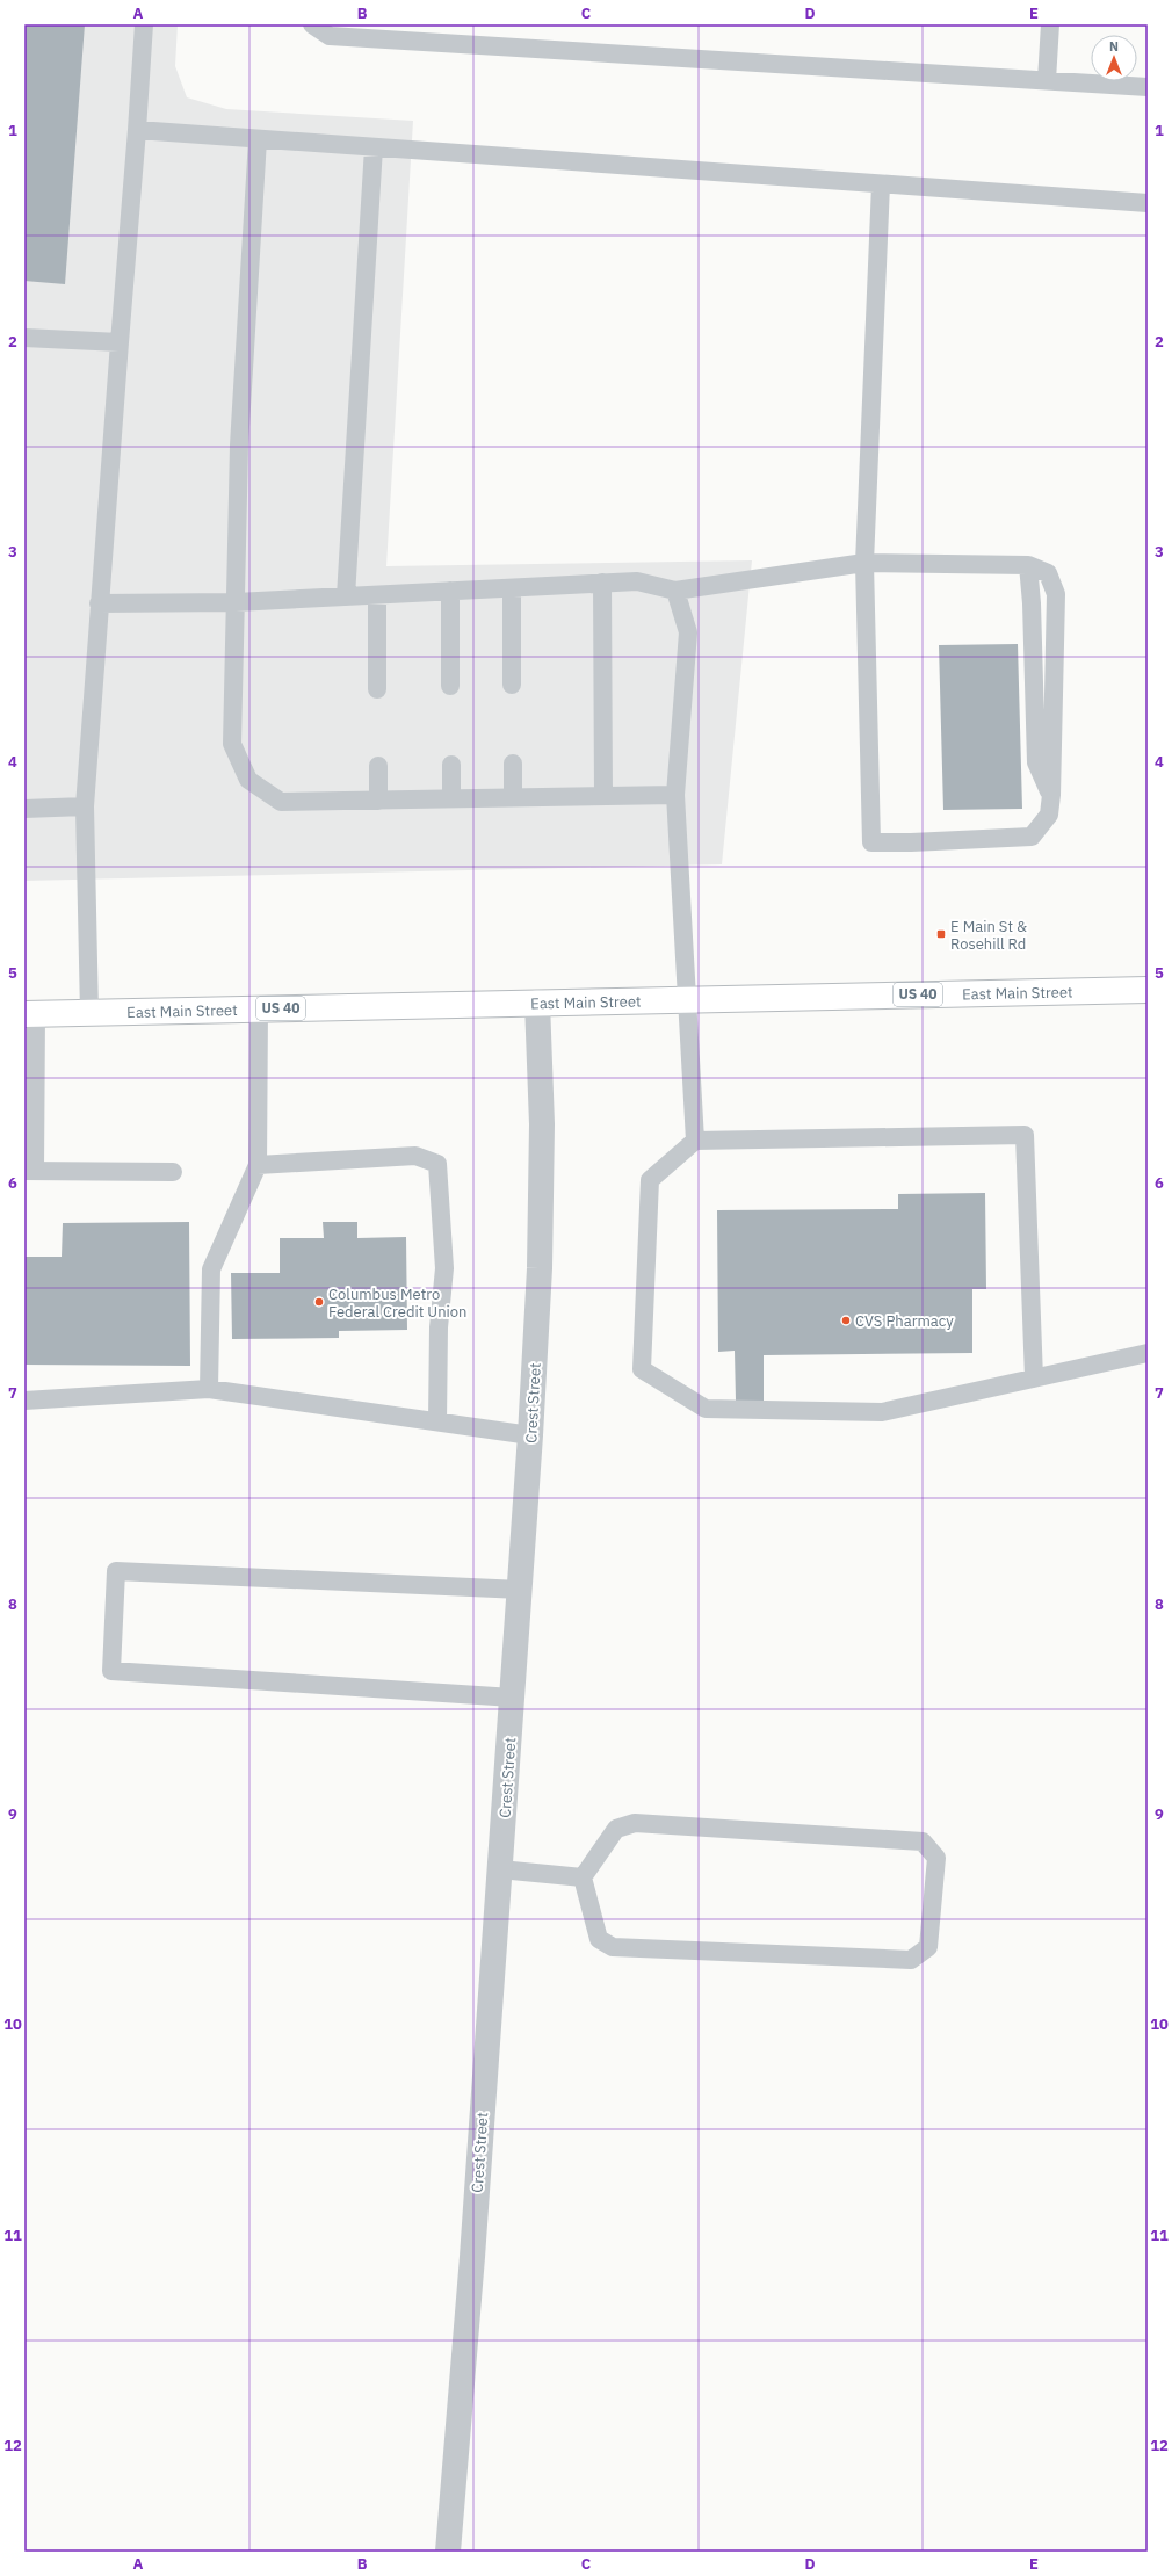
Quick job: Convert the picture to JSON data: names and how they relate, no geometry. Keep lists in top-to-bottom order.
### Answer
{
  "streets": {
    "main road": ["East Main Street", "US 40"],
    "street": ["Crest Street"]
  },
  "crossings": [
    ["East Main Street", "Crest Street"]
  ],
  "places": {
    "transit": ["E Main St & Rosehill Rd"],
    "other": ["Columbus Metro Federal Credit Union", "CVS Pharmacy"]
  },
  "north": "top",
  "grid": {
    "columns": [
      "A",
      "B",
      "C",
      "D",
      "E"
    ],
    "rows": [
      "1",
      "2",
      "3",
      "4",
      "5",
      "6",
      "7",
      "8",
      "9",
      "10",
      "11",
      "12"
    ]
  }
}
